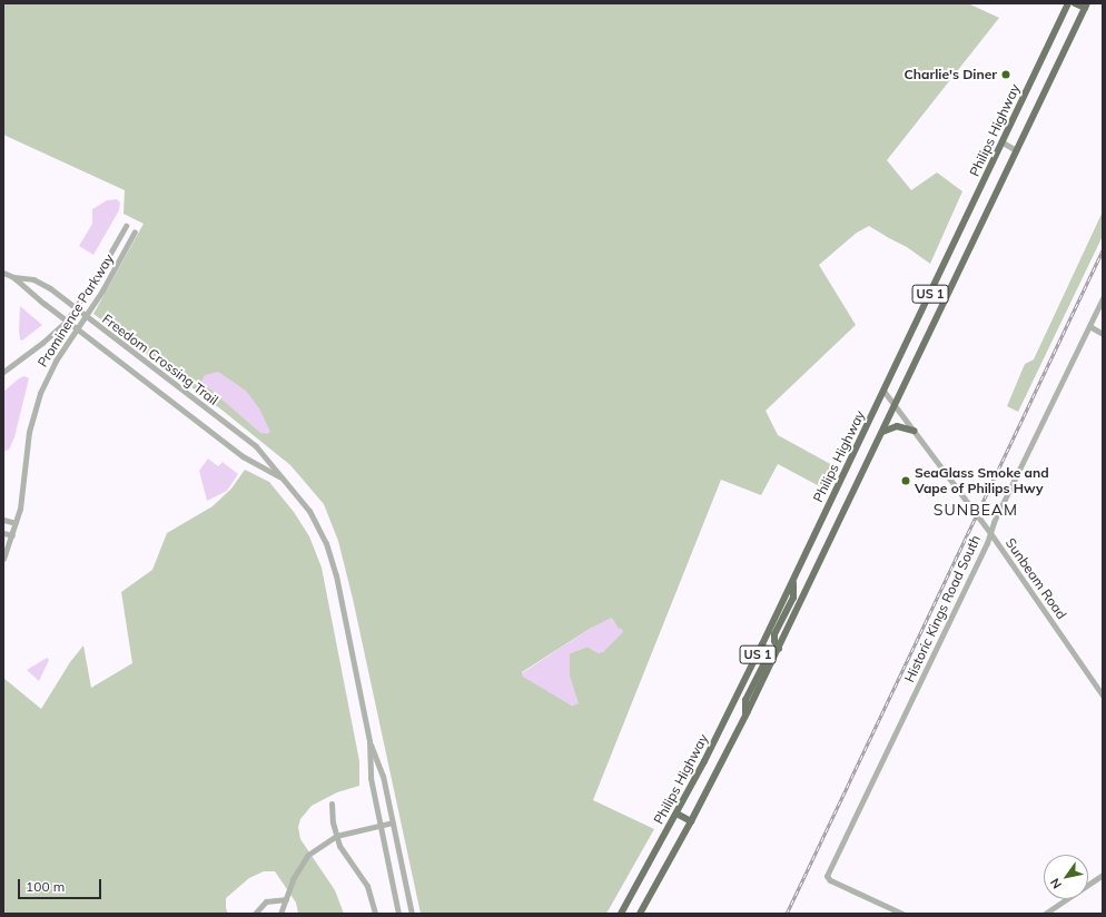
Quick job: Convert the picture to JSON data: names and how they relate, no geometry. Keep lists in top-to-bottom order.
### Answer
{
  "streets": {
    "main road": ["Philips Highway", "US 1"],
    "street": [
      "Prominence Parkway",
      "Freedom Crossing Trail",
      "Sunbeam Road",
      "Historic Kings Road South"
    ]
  },
  "crossings": [
    ["Philips Highway", "Sunbeam Road"],
    ["Prominence Parkway", "Freedom Crossing Trail"],
    ["Sunbeam Road", "Historic Kings Road South"]
  ],
  "districts": ["SUNBEAM"],
  "places": ["Charlie's Diner", "SeaGlass Smoke and Vape of Philips Hwy"],
  "scale_bar": "100 m",
  "north": "bottom left"
}
